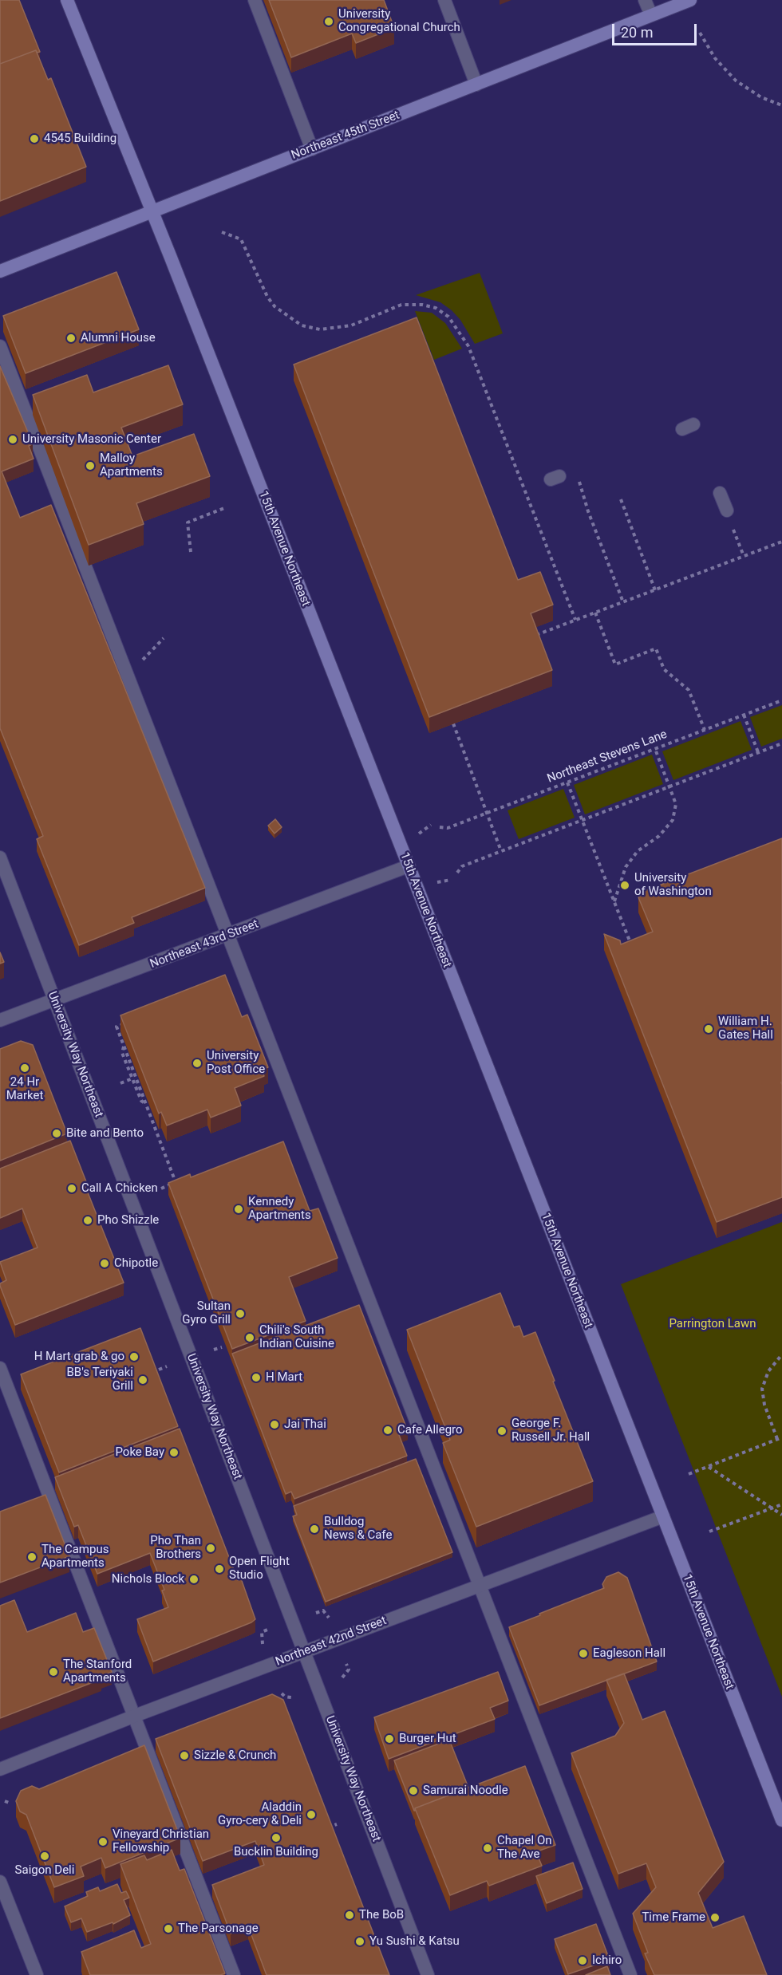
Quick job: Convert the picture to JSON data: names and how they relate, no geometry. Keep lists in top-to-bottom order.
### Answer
{
  "streets": {
    "main road": ["Northeast 45th Street", "15th Avenue Northeast"],
    "street": ["Northeast 43rd Street", "University Way Northeast", "Northeast 42nd Street"],
    "path": ["Northeast Stevens Lane"]
  },
  "crossings": [
    ["Northeast 45th Street", "15th Avenue Northeast"],
    ["15th Avenue Northeast", "Northeast 43rd Street"],
    ["15th Avenue Northeast", "Northeast 42nd Street"],
    ["Northeast 43rd Street", "University Way Northeast"],
    ["University Way Northeast", "Northeast 42nd Street"]
  ],
  "parks": ["Parrington Lawn"],
  "places": [
    "University Congregational Church",
    "4545 Building",
    "Alumni House",
    "University Masonic Center",
    "Malloy Apartments",
    "University of Washington",
    "William H. Gates Hall",
    "University Post Office",
    "24 Hr Market",
    "Bite and Bento",
    "Call A Chicken",
    "Kennedy Apartments",
    "Pho Shizzle",
    "Chipotle",
    "Sultan Gyro Grill",
    "Chili's South Indian Cuisine",
    "H Mart grab & go",
    "H Mart",
    "BB's Teriyaki Grill",
    "Jai Thai",
    "Cafe Allegro",
    "George F. Russell Jr. Hall",
    "Poke Bay",
    "Bulldog News & Cafe",
    "Pho Than Brothers",
    "The Campus Apartments",
    "Open Flight Studio",
    "Nichols Block",
    "Eagleson Hall",
    "The Stanford Apartments",
    "Burger Hut",
    "Sizzle & Crunch",
    "Samurai Noodle",
    "Aladdin Gyro-cery & Deli",
    "Bucklin Building",
    "Vineyard Christian Fellowship",
    "Chapel On The Ave",
    "Saigon Deli",
    "The BoB",
    "Time Frame",
    "The Parsonage",
    "Yu Sushi & Katsu",
    "Ichiro"
  ],
  "scale_bar": "20 m"
}
